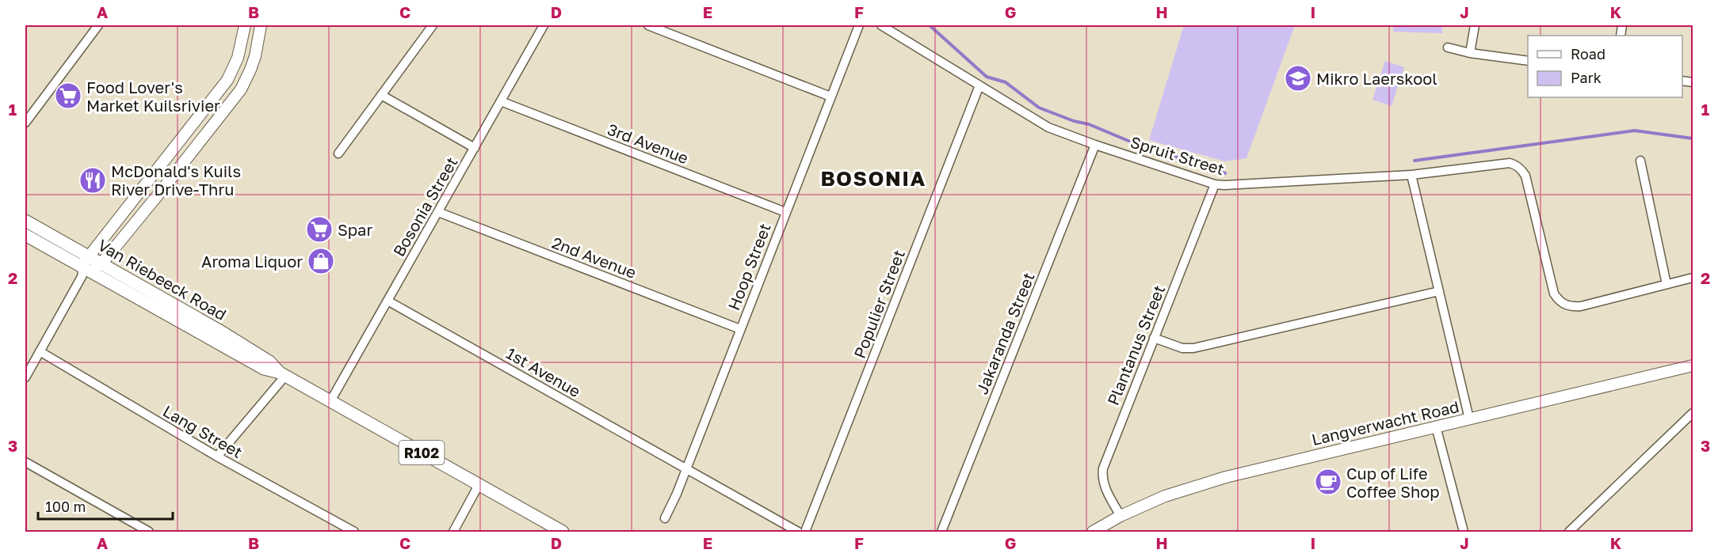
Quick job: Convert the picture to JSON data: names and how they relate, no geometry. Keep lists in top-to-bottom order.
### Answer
{
  "streets": {
    "main road": ["Van Riebeeck Road", "R102"],
    "street": [
      "3rd Avenue",
      "Spruit Street",
      "Bosonia Street",
      "2nd Avenue",
      "Hoop Street",
      "Populier Street",
      "Jakaranda Street",
      "Plantanus Street",
      "1st Avenue",
      "Langverwacht Road",
      "Lang Street"
    ]
  },
  "crossings": [
    ["3rd Avenue", "Bosonia Street"],
    ["3rd Avenue", "Hoop Street"],
    ["Spruit Street", "Populier Street"],
    ["Spruit Street", "Jakaranda Street"],
    ["Spruit Street", "Plantanus Street"],
    ["Bosonia Street", "2nd Avenue"],
    ["Bosonia Street", "Van Riebeeck Road"],
    ["Bosonia Street", "1st Avenue"],
    ["2nd Avenue", "Hoop Street"],
    ["Hoop Street", "1st Avenue"],
    ["Plantanus Street", "Langverwacht Road"]
  ],
  "districts": ["BOSONIA"],
  "places": {
    "school or university": ["Mikro Laerskool"],
    "supermarket": ["Food Lover's Market Kuilsrivier", "Spar"],
    "restaurant": ["McDonald's Kuils River Drive-Thru"],
    "shop": ["Aroma Liquor"],
    "cafe": ["Cup of Life Coffee Shop"]
  },
  "legend": ["Road", "Park"],
  "scale_bar": "100 m",
  "grid": {
    "columns": [
      "A",
      "B",
      "C",
      "D",
      "E",
      "F",
      "G",
      "H",
      "I",
      "J",
      "K"
    ],
    "rows": ["1", "2", "3"]
  }
}
